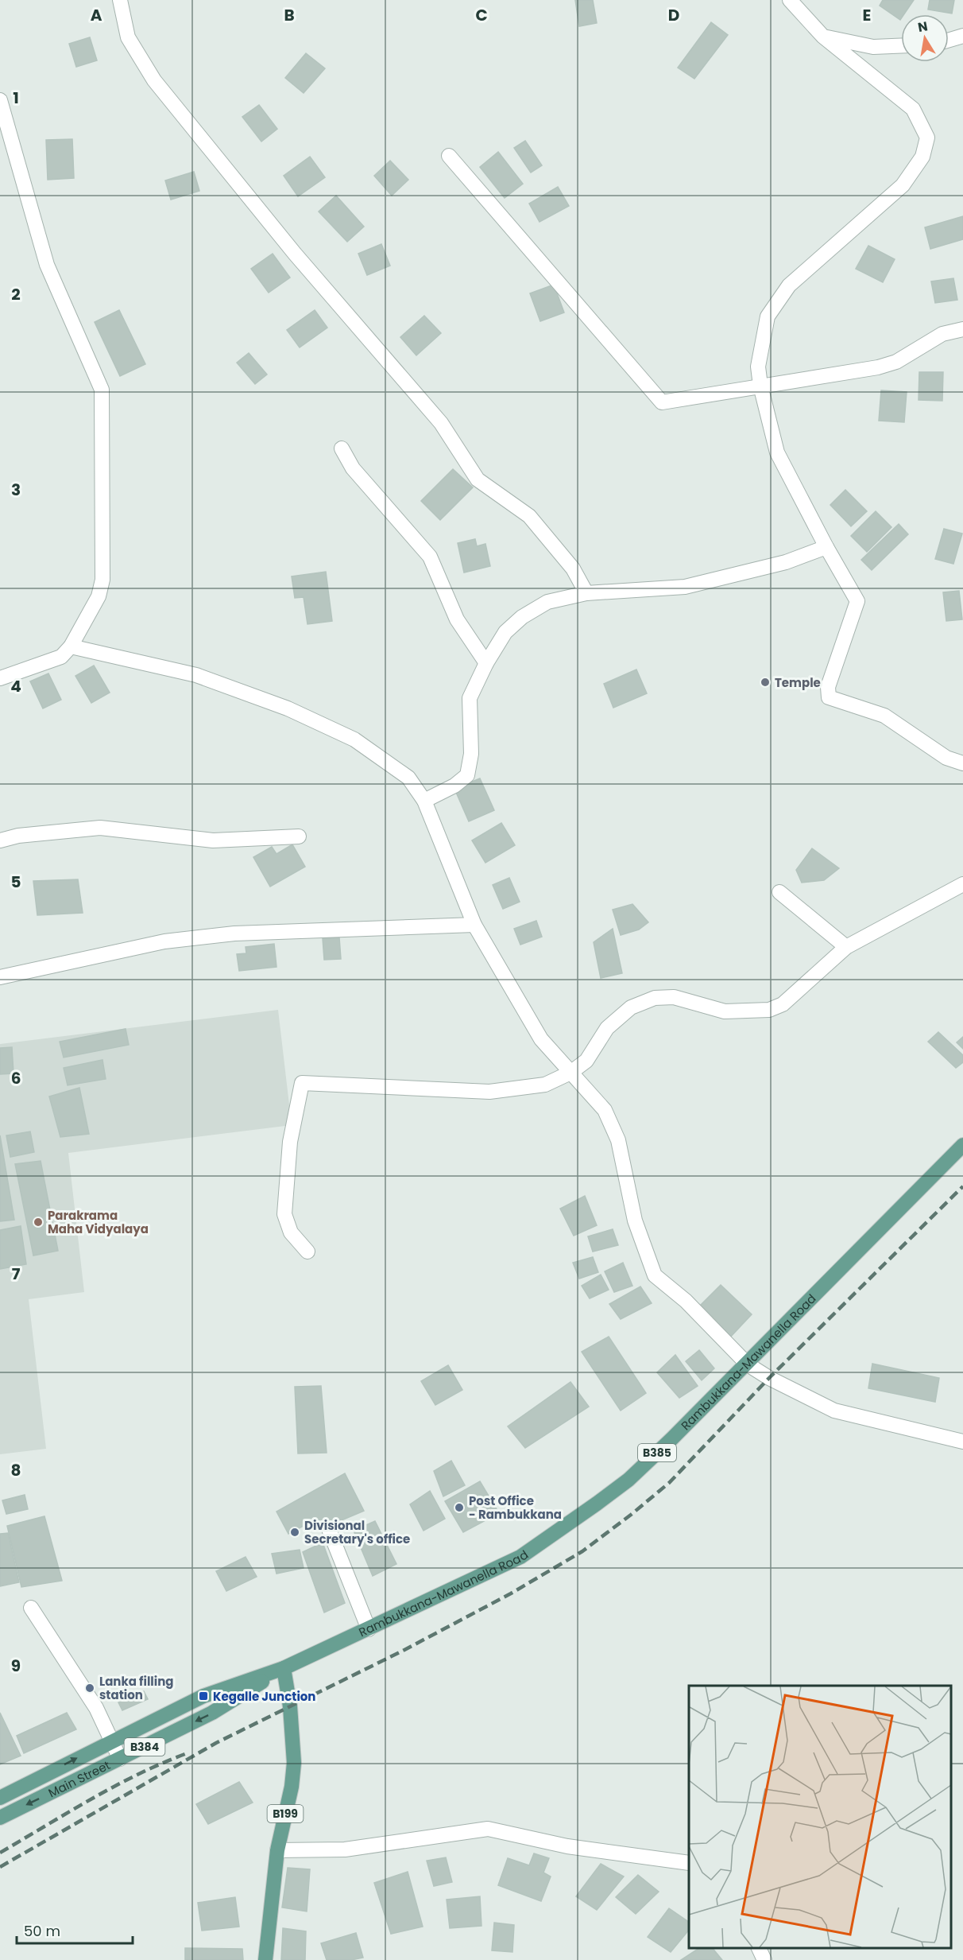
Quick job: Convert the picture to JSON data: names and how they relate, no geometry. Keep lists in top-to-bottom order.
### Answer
{
  "streets": {
    "main road": [
      "Rambukkana-Mawanella Road",
      "B385",
      "B384",
      "Main Street",
      "B199"
    ]
  },
  "crossings": [
    ["Rambukkana-Mawanella Road", "Main Street"],
    ["Rambukkana-Mawanella Road", "B199"],
    ["Main Street", "B199"]
  ],
  "places": {
    "other": [
      "Temple",
      "Parakrama Maha Vidyalaya",
      "Post Office - Rambukkana",
      "Divisional Secretary's office",
      "Lanka filling station"
    ],
    "transit": ["Kegalle Junction"]
  },
  "scale_bar": "50 m",
  "north": "top",
  "grid": {
    "columns": [
      "A",
      "B",
      "C",
      "D",
      "E"
    ],
    "rows": [
      "1",
      "2",
      "3",
      "4",
      "5",
      "6",
      "7",
      "8",
      "9"
    ]
  }
}
